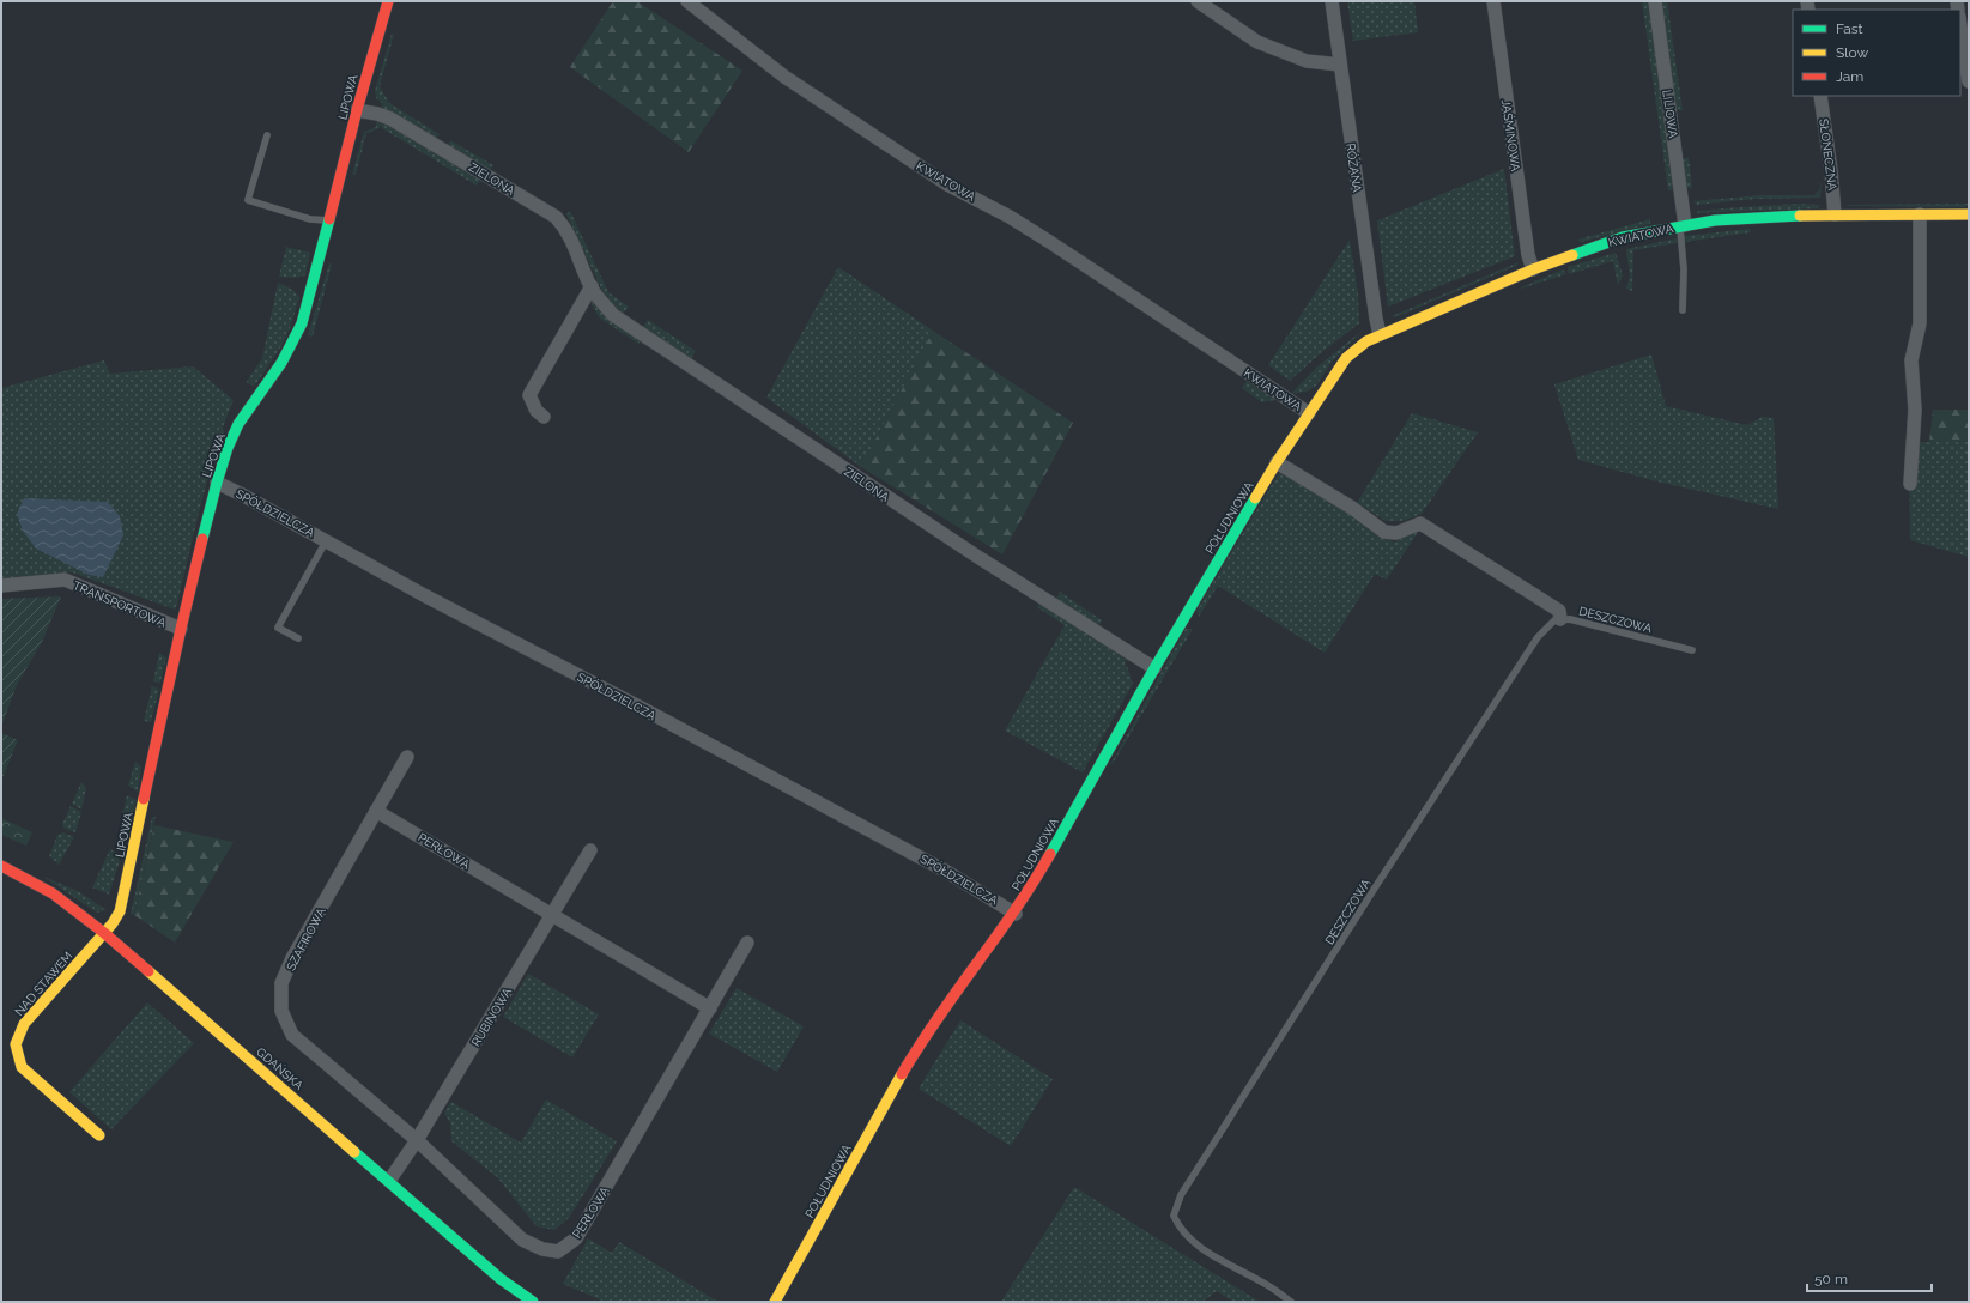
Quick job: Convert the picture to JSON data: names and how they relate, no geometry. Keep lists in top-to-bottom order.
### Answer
{
  "streets": {
    "street": [
      "LIPOWA",
      "LILIOWA",
      "JAŚMINOWA",
      "SŁONECZNA",
      "RÓŻANA",
      "ZIELONA",
      "KWIATOWA",
      "SPÓŁDZIELCZA",
      "POŁUDNIOWA",
      "TRANSPORTOWA",
      "PERŁOWA",
      "SZAFIROWA",
      "NAD STAWEM",
      "RUBINOWA",
      "GDAŃSKA"
    ],
    "lane": ["DESZCZOWA"]
  },
  "crossings": [
    ["LIPOWA", "ZIELONA"],
    ["LIPOWA", "SPÓŁDZIELCZA"],
    ["LIPOWA", "TRANSPORTOWA"],
    ["LIPOWA", "NAD STAWEM"],
    ["LIPOWA", "GDAŃSKA"],
    ["LILIOWA", "KWIATOWA"],
    ["JAŚMINOWA", "KWIATOWA"],
    ["SŁONECZNA", "KWIATOWA"],
    ["RÓŻANA", "KWIATOWA"],
    ["ZIELONA", "POŁUDNIOWA"],
    ["KWIATOWA", "POŁUDNIOWA"],
    ["SPÓŁDZIELCZA", "POŁUDNIOWA"],
    ["PERŁOWA", "SZAFIROWA"],
    ["PERŁOWA", "RUBINOWA"],
    ["SZAFIROWA", "RUBINOWA"],
    ["NAD STAWEM", "GDAŃSKA"],
    ["RUBINOWA", "GDAŃSKA"]
  ],
  "legend": ["Fast", "Slow", "Jam"],
  "scale_bar": "50 m"
}
